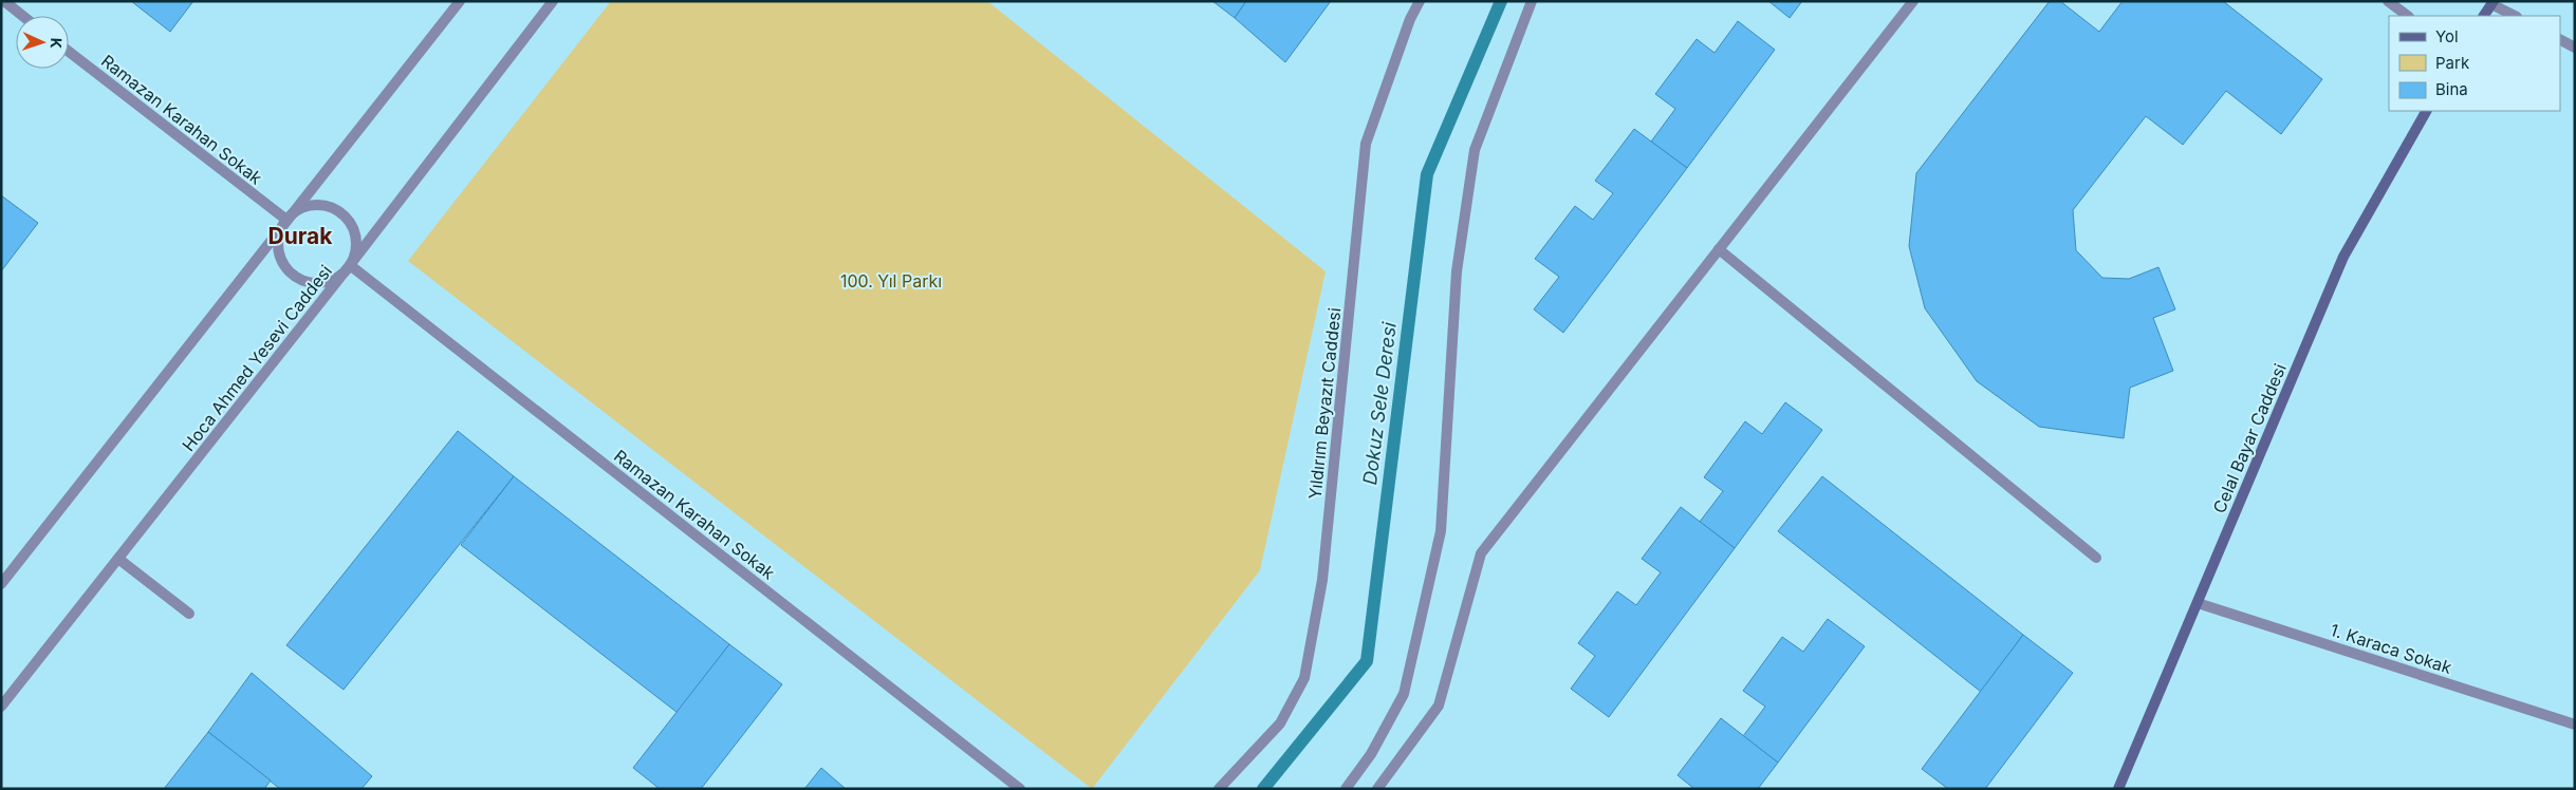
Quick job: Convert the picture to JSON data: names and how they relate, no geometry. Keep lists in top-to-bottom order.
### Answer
{
  "streets": {
    "main road": ["Celal Bayar Caddesi"],
    "street": [
      "Ramazan Karahan Sokak",
      "Hoca Ahmed Yesevi Caddesi",
      "Yıldırım Beyazıt Caddesi",
      "1. Karaca Sokak"
    ]
  },
  "crossings": [
    ["Ramazan Karahan Sokak", "Hoca Ahmed Yesevi Caddesi"],
    ["Celal Bayar Caddesi", "1. Karaca Sokak"]
  ],
  "districts": ["Durak"],
  "water": ["Dokuz Sele Deresi"],
  "parks": ["100. Yıl Parkı"],
  "legend": ["Yol", "Park", "Bina"],
  "north": "right"
}
